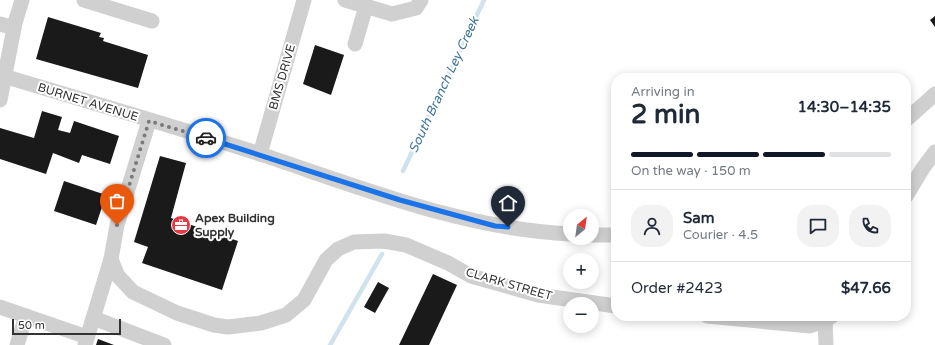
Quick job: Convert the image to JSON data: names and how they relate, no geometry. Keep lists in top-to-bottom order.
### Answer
{
  "streets": {
    "street": ["BMS DRIVE", "BURNET AVENUE", "CLARK STREET"]
  },
  "crossings": [
    ["BMS DRIVE", "BURNET AVENUE"]
  ],
  "water": ["South Branch Ley Creek"],
  "places": {
    "office": ["Apex Building Supply"]
  },
  "scale_bar": "50 m",
  "north": "top right",
  "page": {
    "heading": ["2 min", "Arriving in", "14:30–14:35"],
    "panel": [
      "Sam",
      "Courier · 4.5",
      "Order #2423",
      "$47.66"
    ],
    "bar": "On the way · 150 m",
    "map_buttons": ["+", "−"],
    "scale": "50 m"
  }
}
